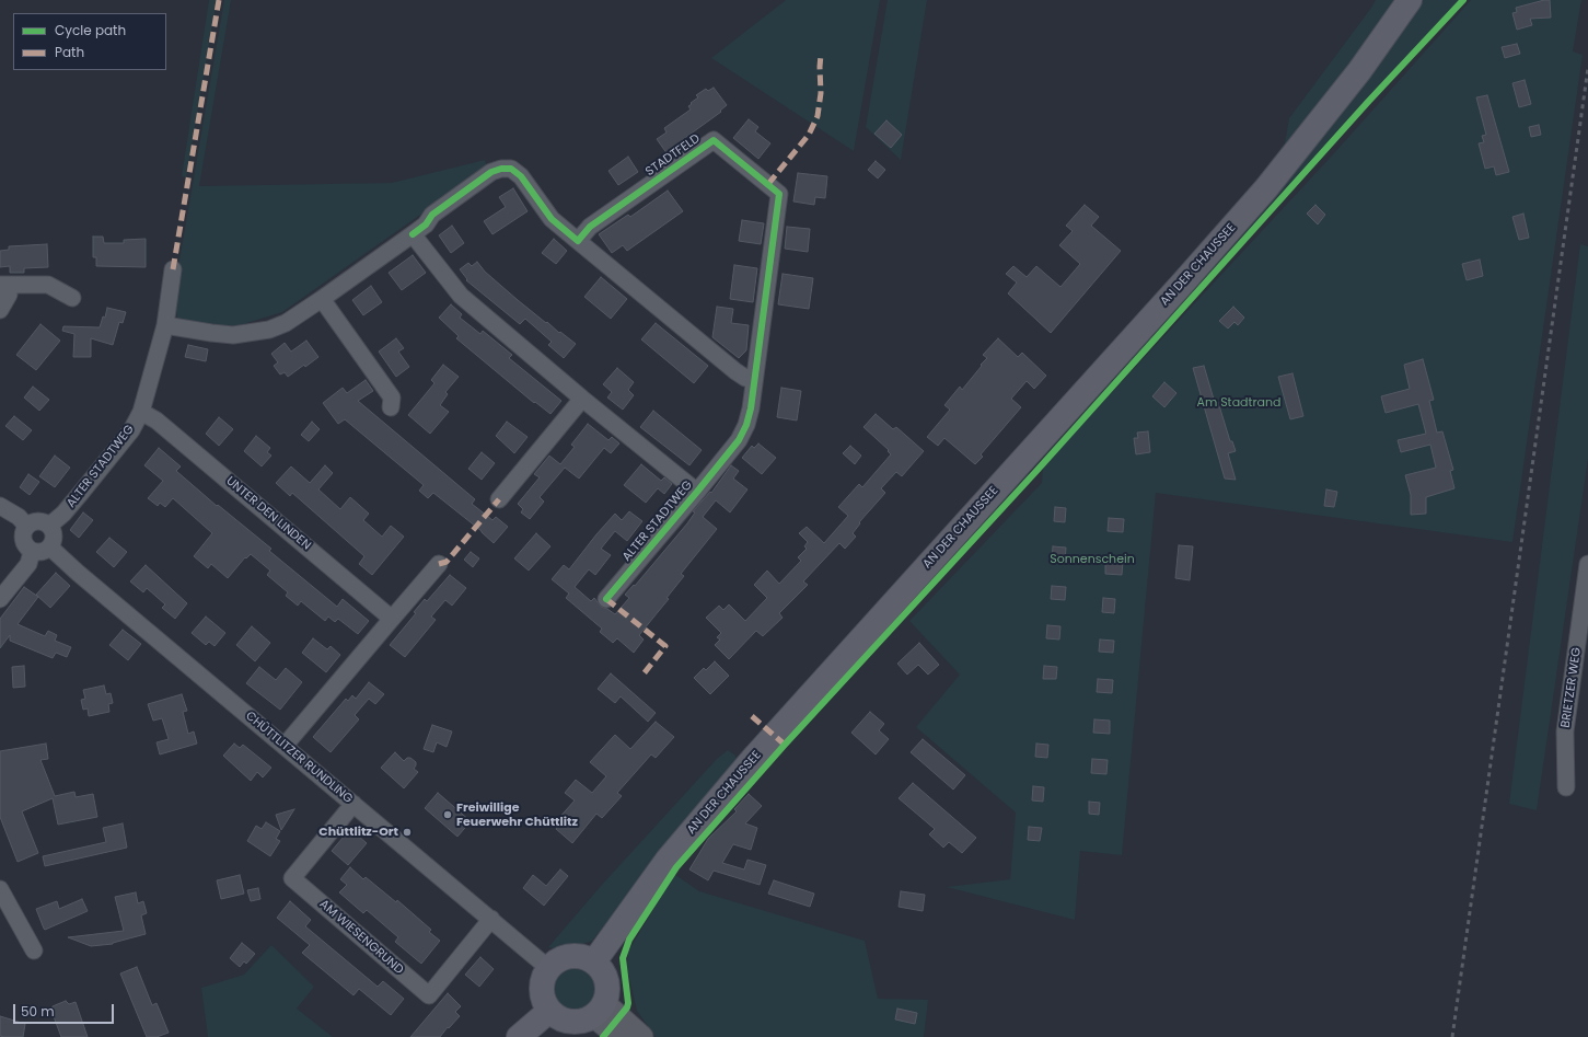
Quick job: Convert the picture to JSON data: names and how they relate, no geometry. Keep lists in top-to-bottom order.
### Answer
{
  "streets": {
    "main road": ["AN DER CHAUSSEE"],
    "street": [
      "STADTFELD",
      "ALTER STADTWEG",
      "UNTER DEN LINDEN",
      "BRIETZER WEG",
      "CHÜTTLITZER RUNDLING",
      "AM WIESENGRUND"
    ]
  },
  "crossings": [
    ["STADTFELD", "ALTER STADTWEG"],
    ["AN DER CHAUSSEE", "CHÜTTLITZER RUNDLING"],
    ["ALTER STADTWEG", "UNTER DEN LINDEN"],
    ["ALTER STADTWEG", "CHÜTTLITZER RUNDLING"],
    ["CHÜTTLITZER RUNDLING", "AM WIESENGRUND"]
  ],
  "parks": ["Am Stadtrand", "Sonnenschein"],
  "places": ["Freiwillige Feuerwehr Chüttlitz", "Chüttlitz-Ort"],
  "legend": ["Cycle path", "Path"],
  "scale_bar": "50 m"
}
